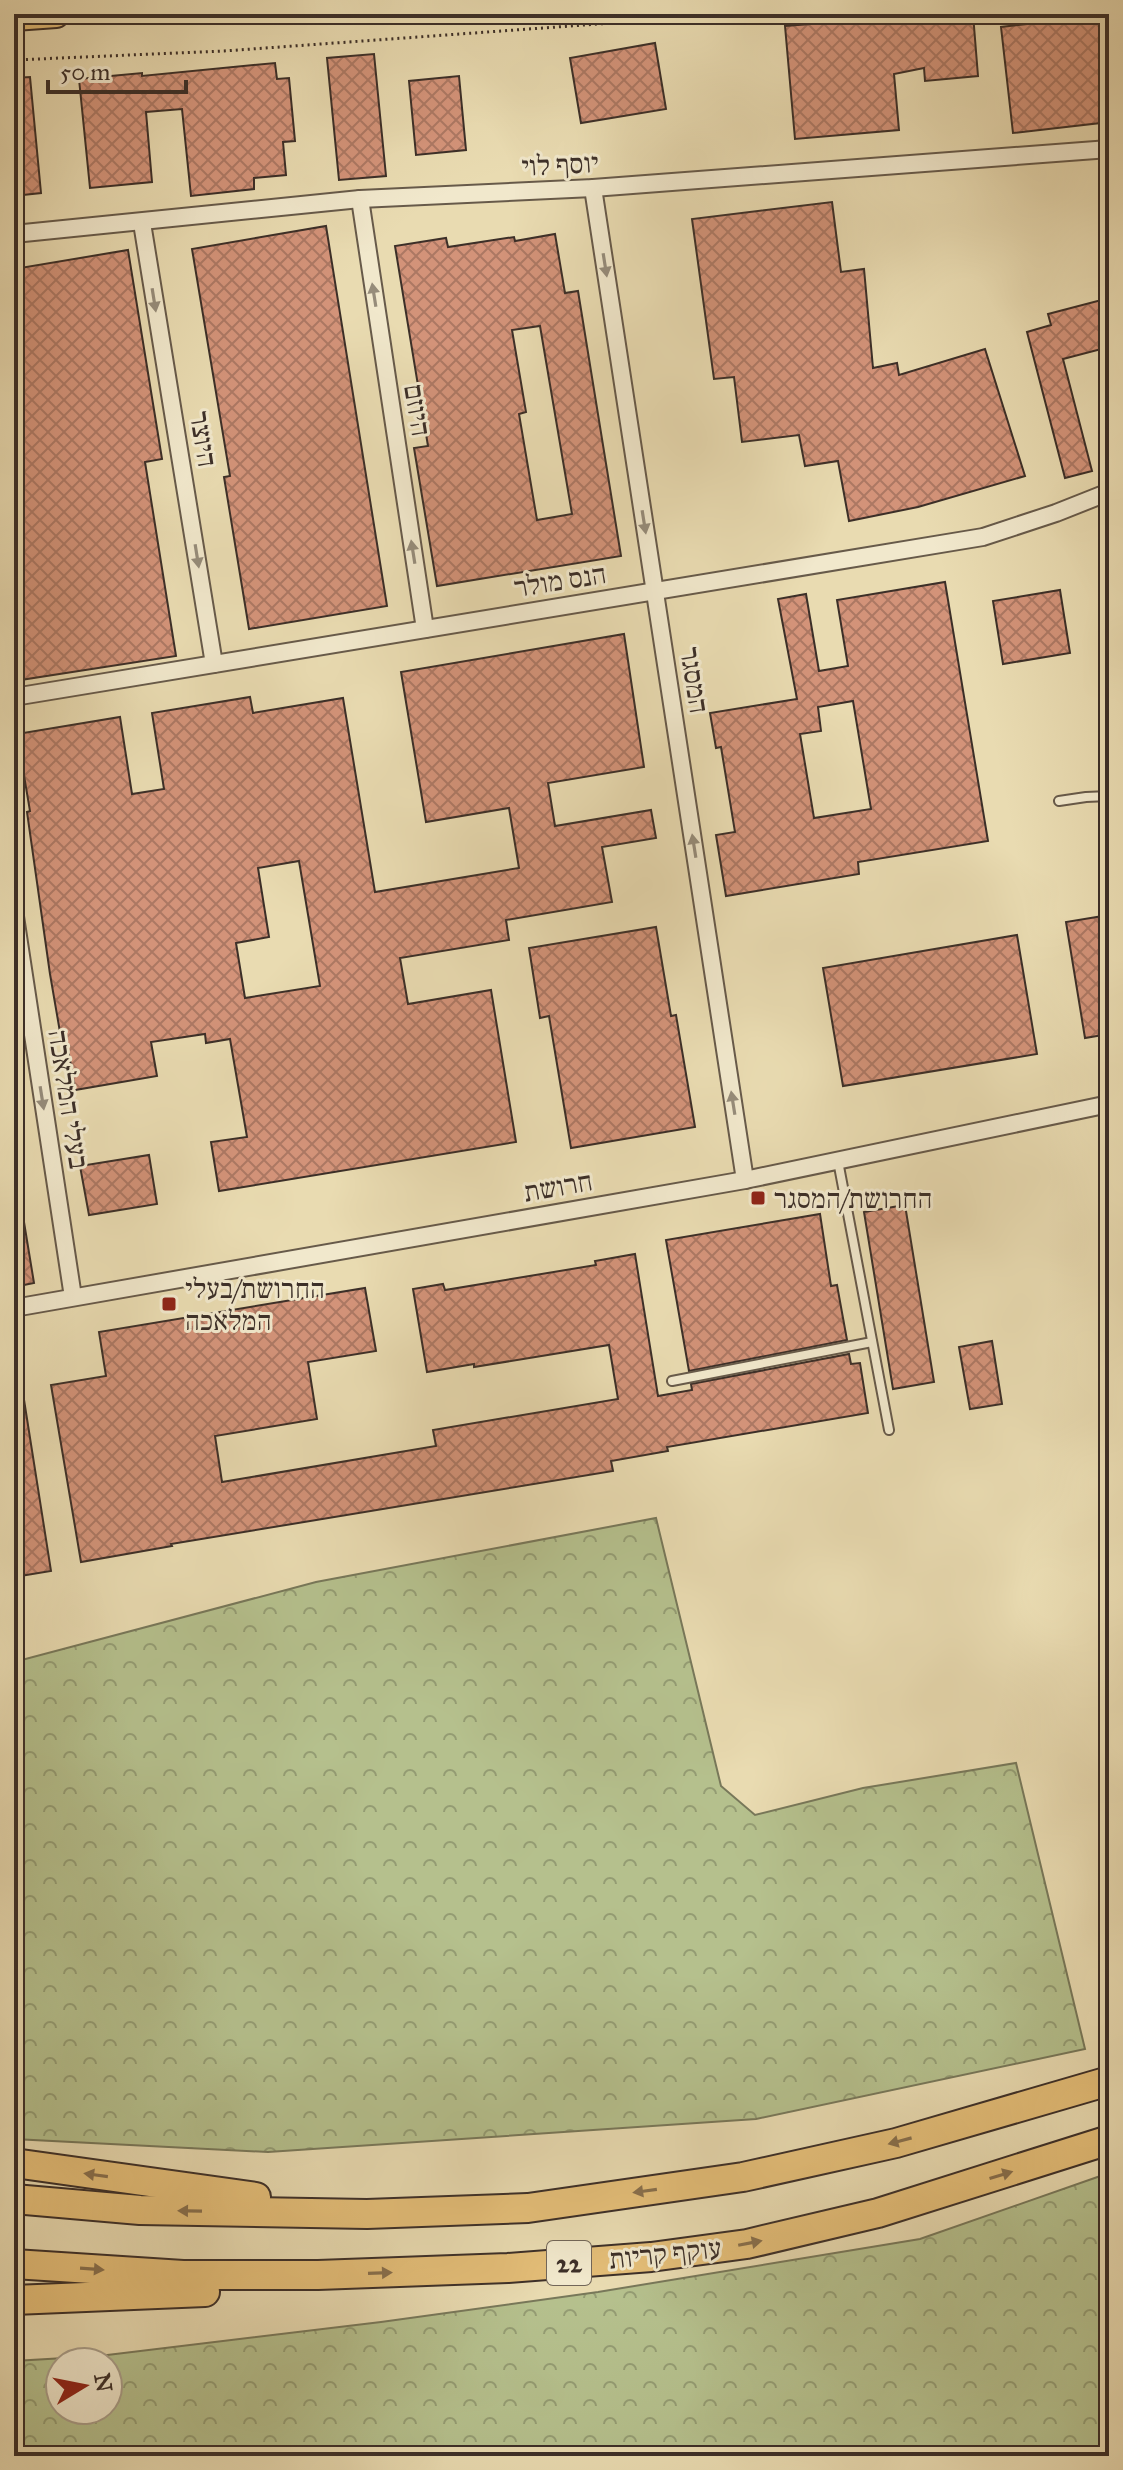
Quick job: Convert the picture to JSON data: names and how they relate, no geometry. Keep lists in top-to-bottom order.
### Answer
{
  "streets": {
    "highway": ["עוקף קריות", "22"],
    "street": [
      "יוסף לוי",
      "היוזם",
      "היוצר",
      "הנס מולר",
      "המסגר",
      "בעלי המלאכה",
      "חרושת"
    ]
  },
  "crossings": [
    ["יוסף לוי", "היוזם"],
    ["יוסף לוי", "היוצר"],
    ["יוסף לוי", "המסגר"],
    ["היוזם", "הנס מולר"],
    ["היוצר", "הנס מולר"],
    ["הנס מולר", "המסגר"],
    ["המסגר", "חרושת"],
    ["בעלי המלאכה", "חרושת"]
  ],
  "one_way": ["היוזם", "היוצר", "בעלי המלאכה"],
  "places": {
    "transit": ["החרושת/המסגר", "החרושת/בעלי המלאכה"]
  },
  "scale_bar": "50 m",
  "north": "right"
}
